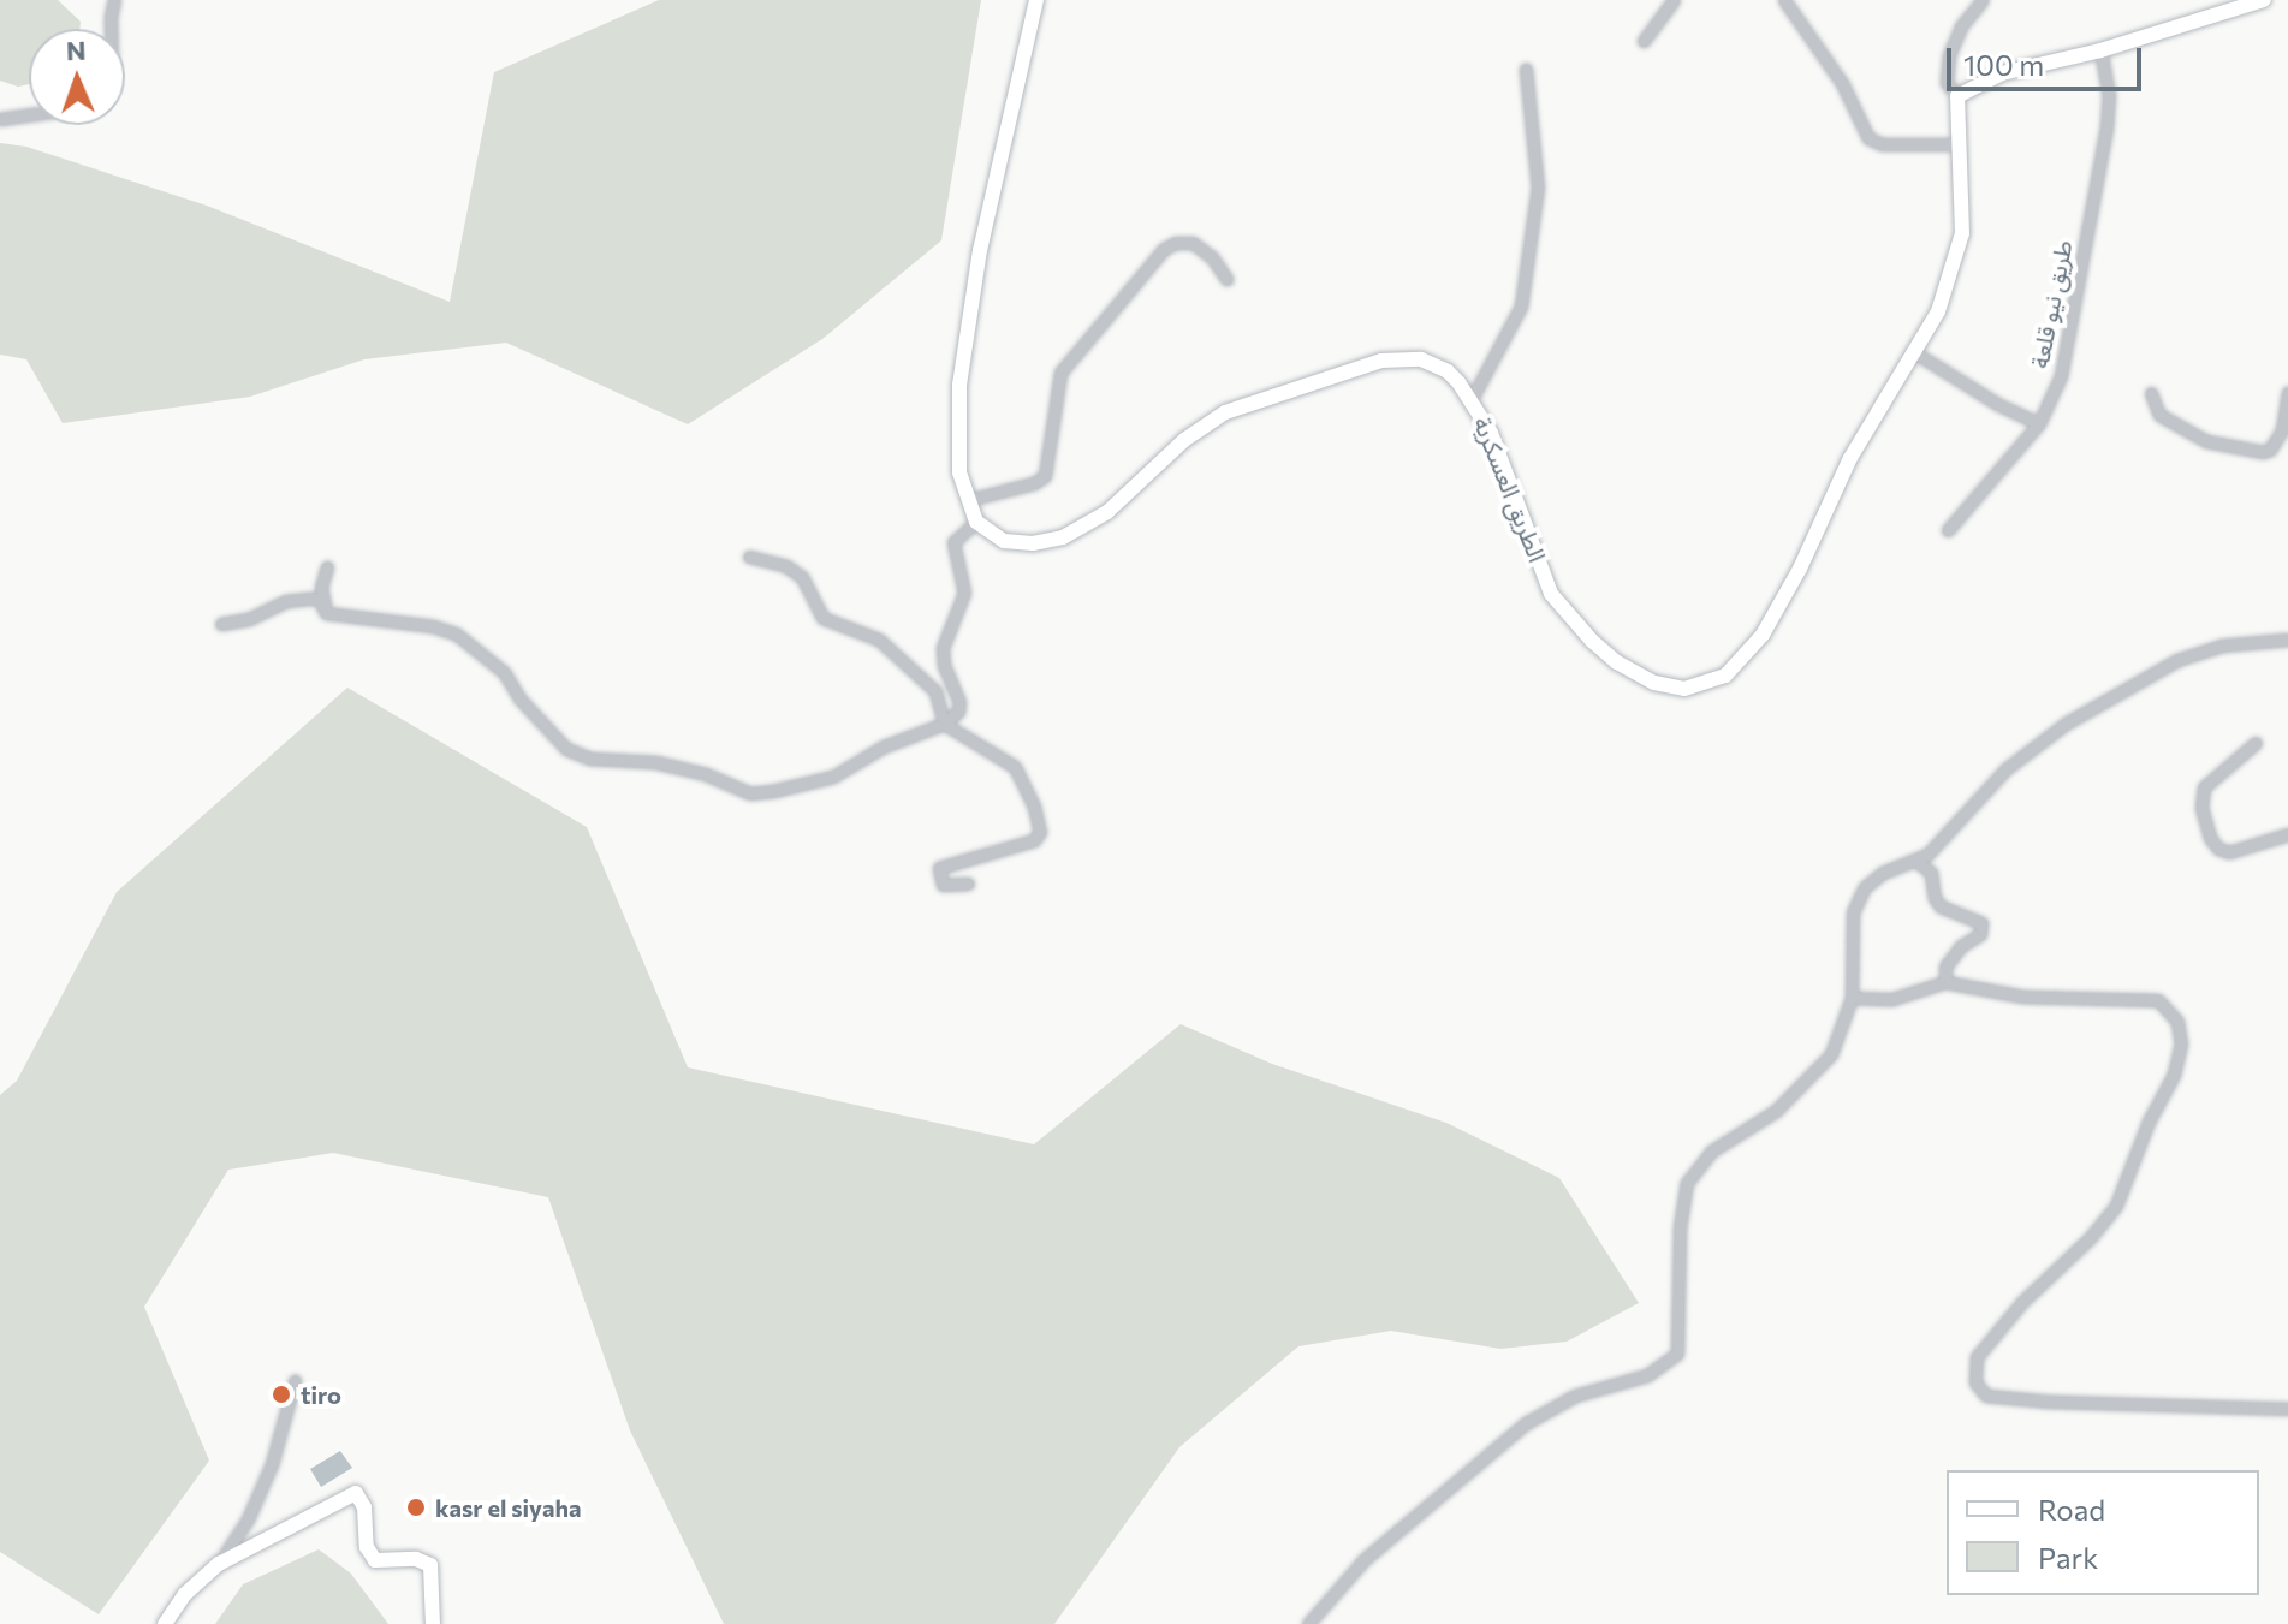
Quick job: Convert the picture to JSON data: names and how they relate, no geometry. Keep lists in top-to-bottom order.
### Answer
{
  "streets": {
    "main road": ["الطريق العسكرية"],
    "street": ["طريق نيو قلعة"]
  },
  "places": ["tiro", "kasr el siyaha"],
  "legend": ["Road", "Park"],
  "scale_bar": "100 m",
  "north": "top"
}
